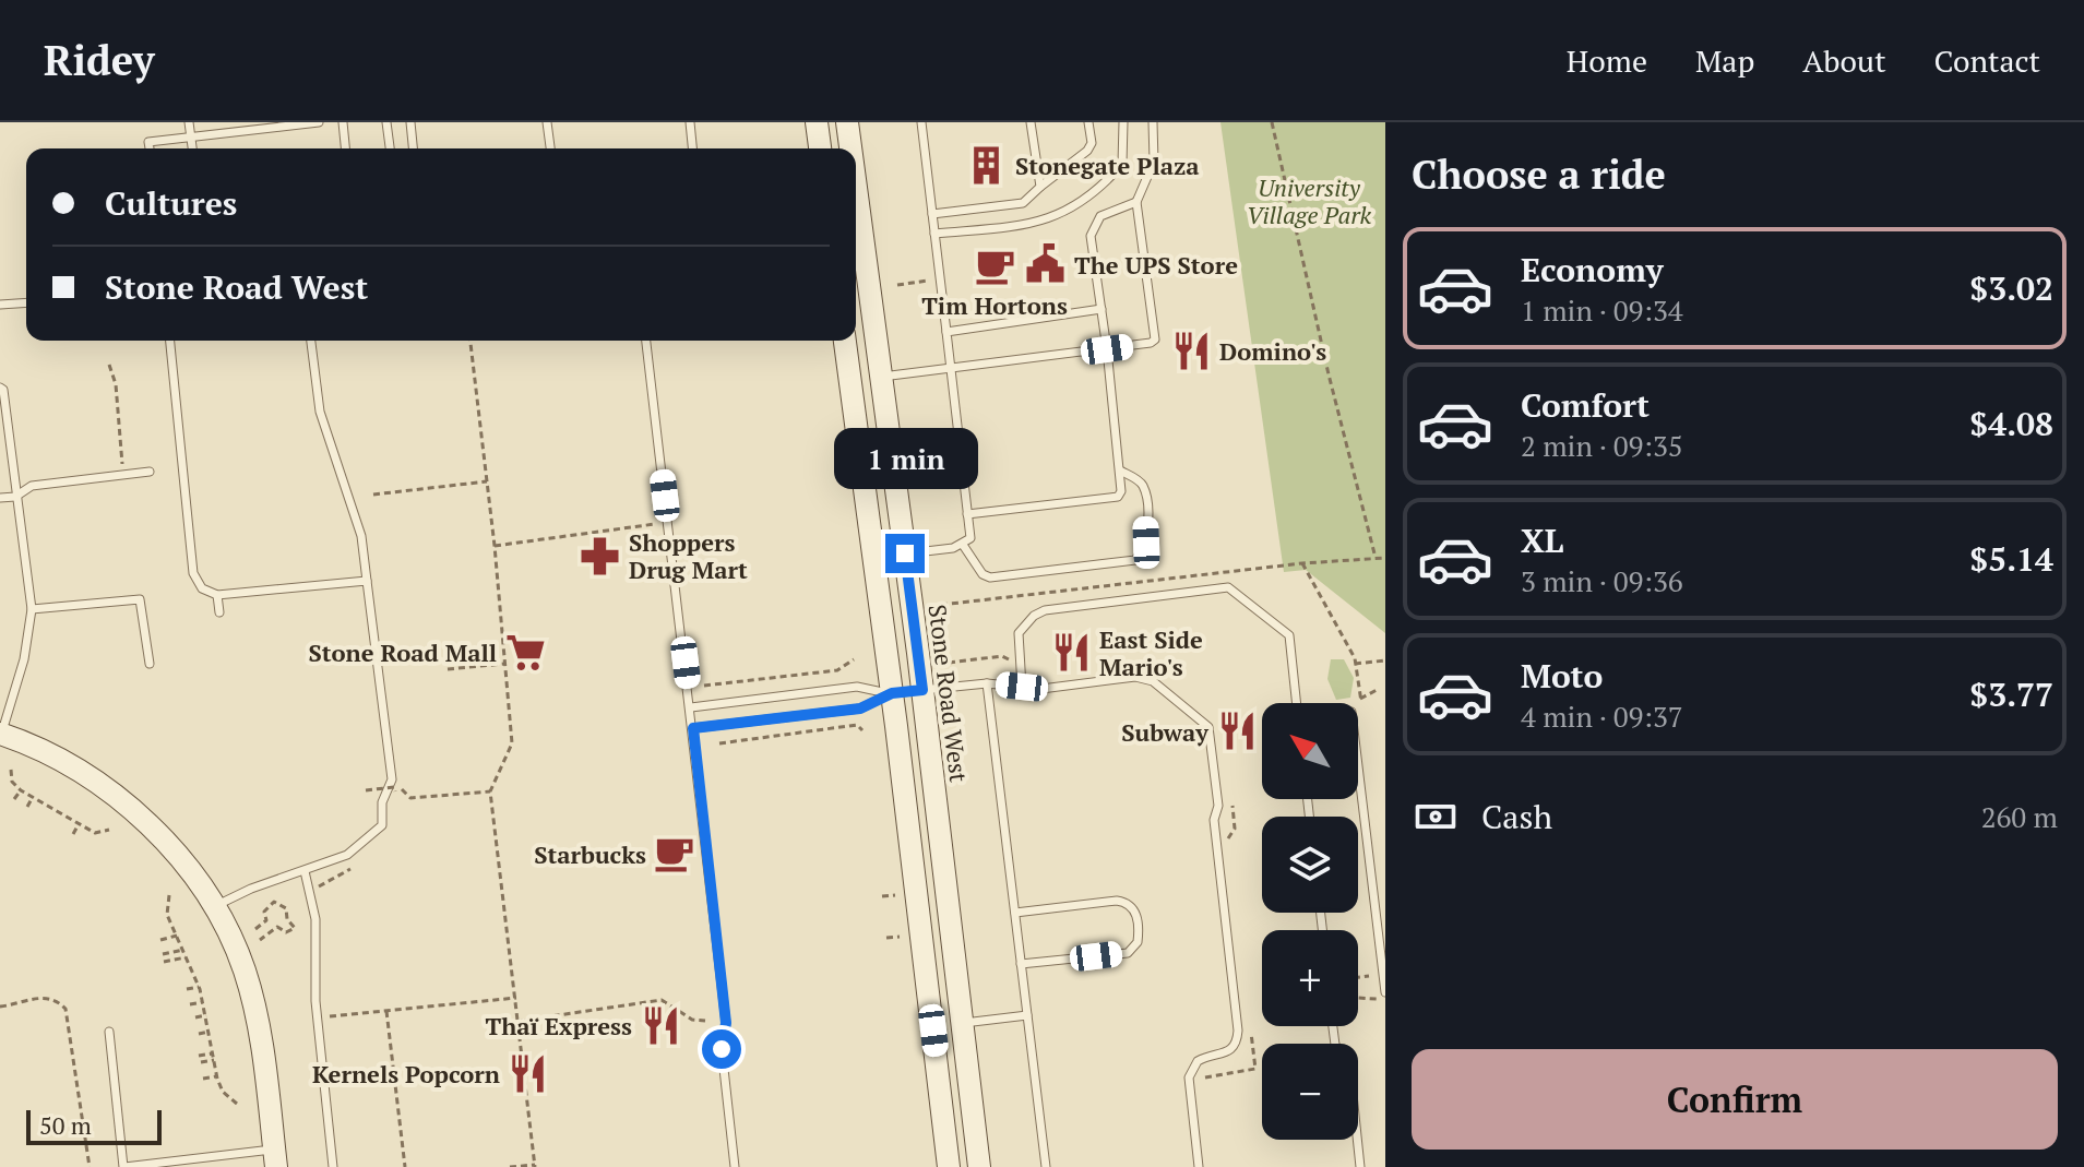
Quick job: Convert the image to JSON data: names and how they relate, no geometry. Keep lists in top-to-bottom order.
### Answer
{
  "streets": {
    "main road": ["Stone Road West"]
  },
  "parks": ["University Village Park"],
  "places": {
    "building": ["Stonegate Plaza"],
    "public building": ["The UPS Store"],
    "cafe": ["Tim Hortons", "Starbucks"],
    "restaurant": [
      "Domino's",
      "East Side Mario's",
      "Subway",
      "Thaï Express",
      "Kernels Popcorn"
    ],
    "pharmacy": ["Shoppers Drug Mart"],
    "supermarket": ["Stone Road Mall"]
  },
  "scale_bar": "50 m",
  "north": "top left",
  "page": {
    "header": "Ridey",
    "nav": [
      "Home",
      "Map",
      "About",
      "Contact"
    ],
    "heading": "Choose a ride",
    "banner": ["Cultures", "Stone Road West"],
    "list": [
      {
        "name": "Economy",
        "note": "1 min · 09:34",
        "value": "$3.02"
      },
      {
        "name": "Comfort",
        "note": "2 min · 09:35",
        "value": "$4.08"
      },
      {
        "name": "XL",
        "note": "3 min · 09:36",
        "value": "$5.14"
      },
      {
        "name": "Moto",
        "note": "4 min · 09:37",
        "value": "$3.77"
      }
    ],
    "bubble": "1 min",
    "map_buttons": ["+", "−"],
    "pay": ["Cash", "260 m"],
    "buttons": "Confirm",
    "scale": "50 m"
  }
}
